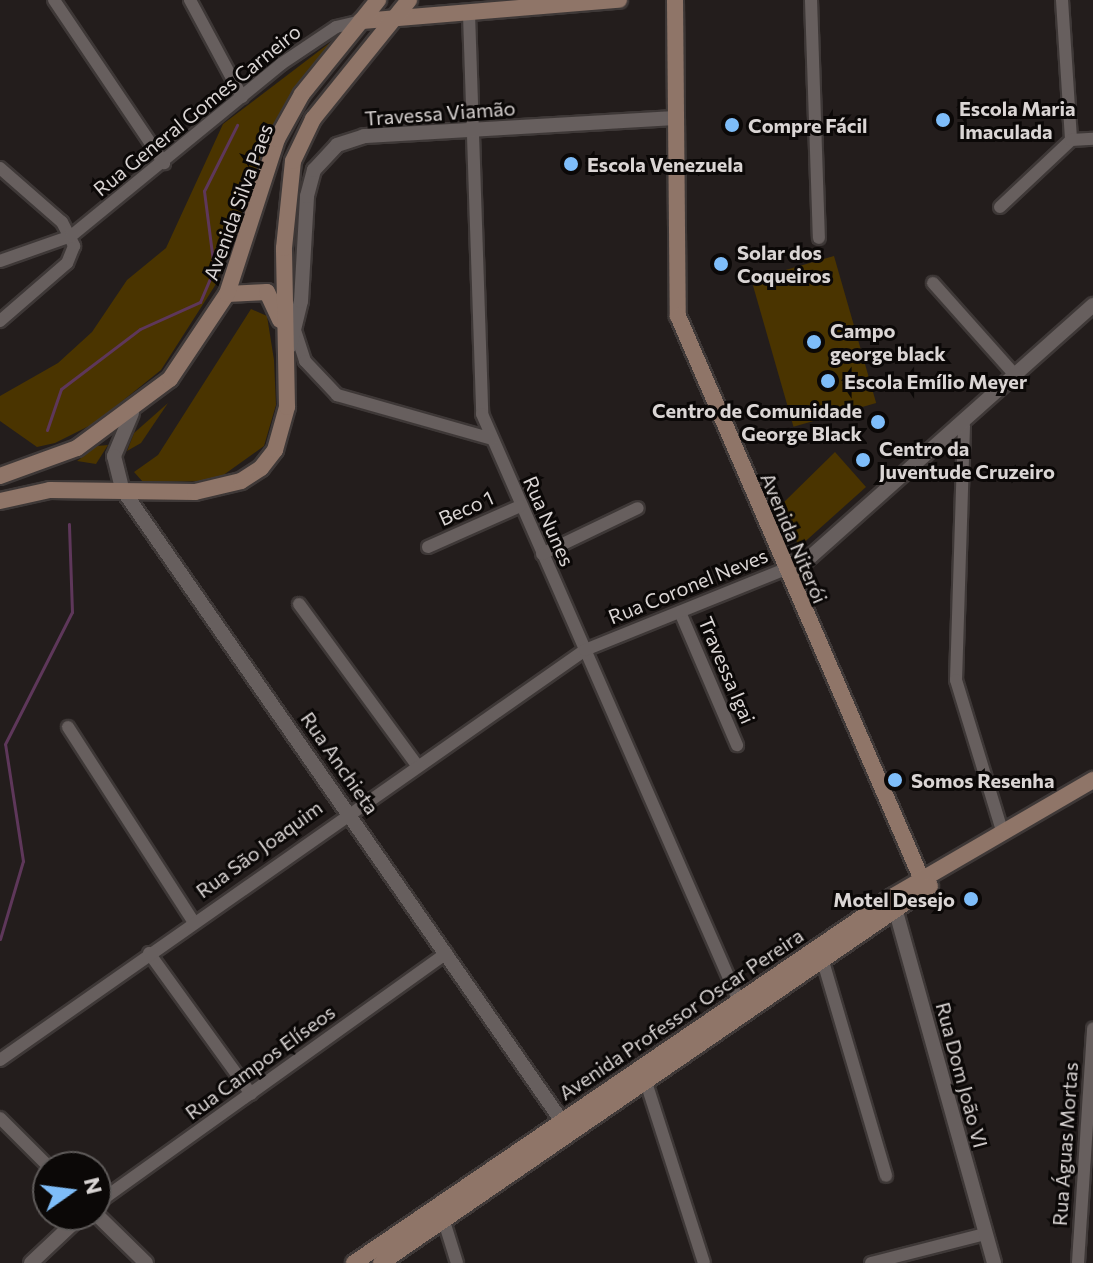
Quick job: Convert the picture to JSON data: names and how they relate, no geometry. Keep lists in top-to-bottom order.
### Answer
{
  "streets": {
    "main road": [
      "Rua General Gomes Carneiro",
      "Avenida Silva Paes",
      "Avenida Niterói",
      "Avenida Professor Oscar Pereira"
    ],
    "street": [
      "Travessa Viamão",
      "Beco 1",
      "Rua Nunes",
      "Rua Coronel Neves",
      "Travessa Igai",
      "Rua Anchieta",
      "Rua São Joaquim",
      "Rua Campos Elíseos",
      "Rua Dom João VI",
      "Rua Águas Mortas"
    ]
  },
  "crossings": [
    ["Rua General Gomes Carneiro", "Avenida Silva Paes"],
    ["Rua General Gomes Carneiro", "Rua Nunes"],
    ["Travessa Viamão", "Avenida Silva Paes"],
    ["Travessa Viamão", "Rua Nunes"],
    ["Travessa Viamão", "Avenida Niterói"],
    ["Avenida Silva Paes", "Rua Anchieta"],
    ["Beco 1", "Rua Nunes"],
    ["Rua Nunes", "Rua Coronel Neves"],
    ["Rua Nunes", "Rua São Joaquim"],
    ["Rua Nunes", "Avenida Professor Oscar Pereira"],
    ["Avenida Niterói", "Rua Coronel Neves"],
    ["Avenida Niterói", "Avenida Professor Oscar Pereira"],
    ["Rua Coronel Neves", "Travessa Igai"],
    ["Rua Coronel Neves", "Rua São Joaquim"],
    ["Rua Anchieta", "Rua São Joaquim"],
    ["Rua Anchieta", "Avenida Professor Oscar Pereira"],
    ["Rua Anchieta", "Rua Campos Elíseos"],
    ["Avenida Professor Oscar Pereira", "Rua Dom João VI"]
  ],
  "places": [
    "Escola Maria Imaculada",
    "Compre Fácil",
    "Escola Venezuela",
    "Solar dos Coqueiros",
    "Campo george black",
    "Escola Emílio Meyer",
    "Centro de Comunidade George Black",
    "Centro da Juventude Cruzeiro",
    "Somos Resenha",
    "Motel Desejo"
  ],
  "north": "right"
}
